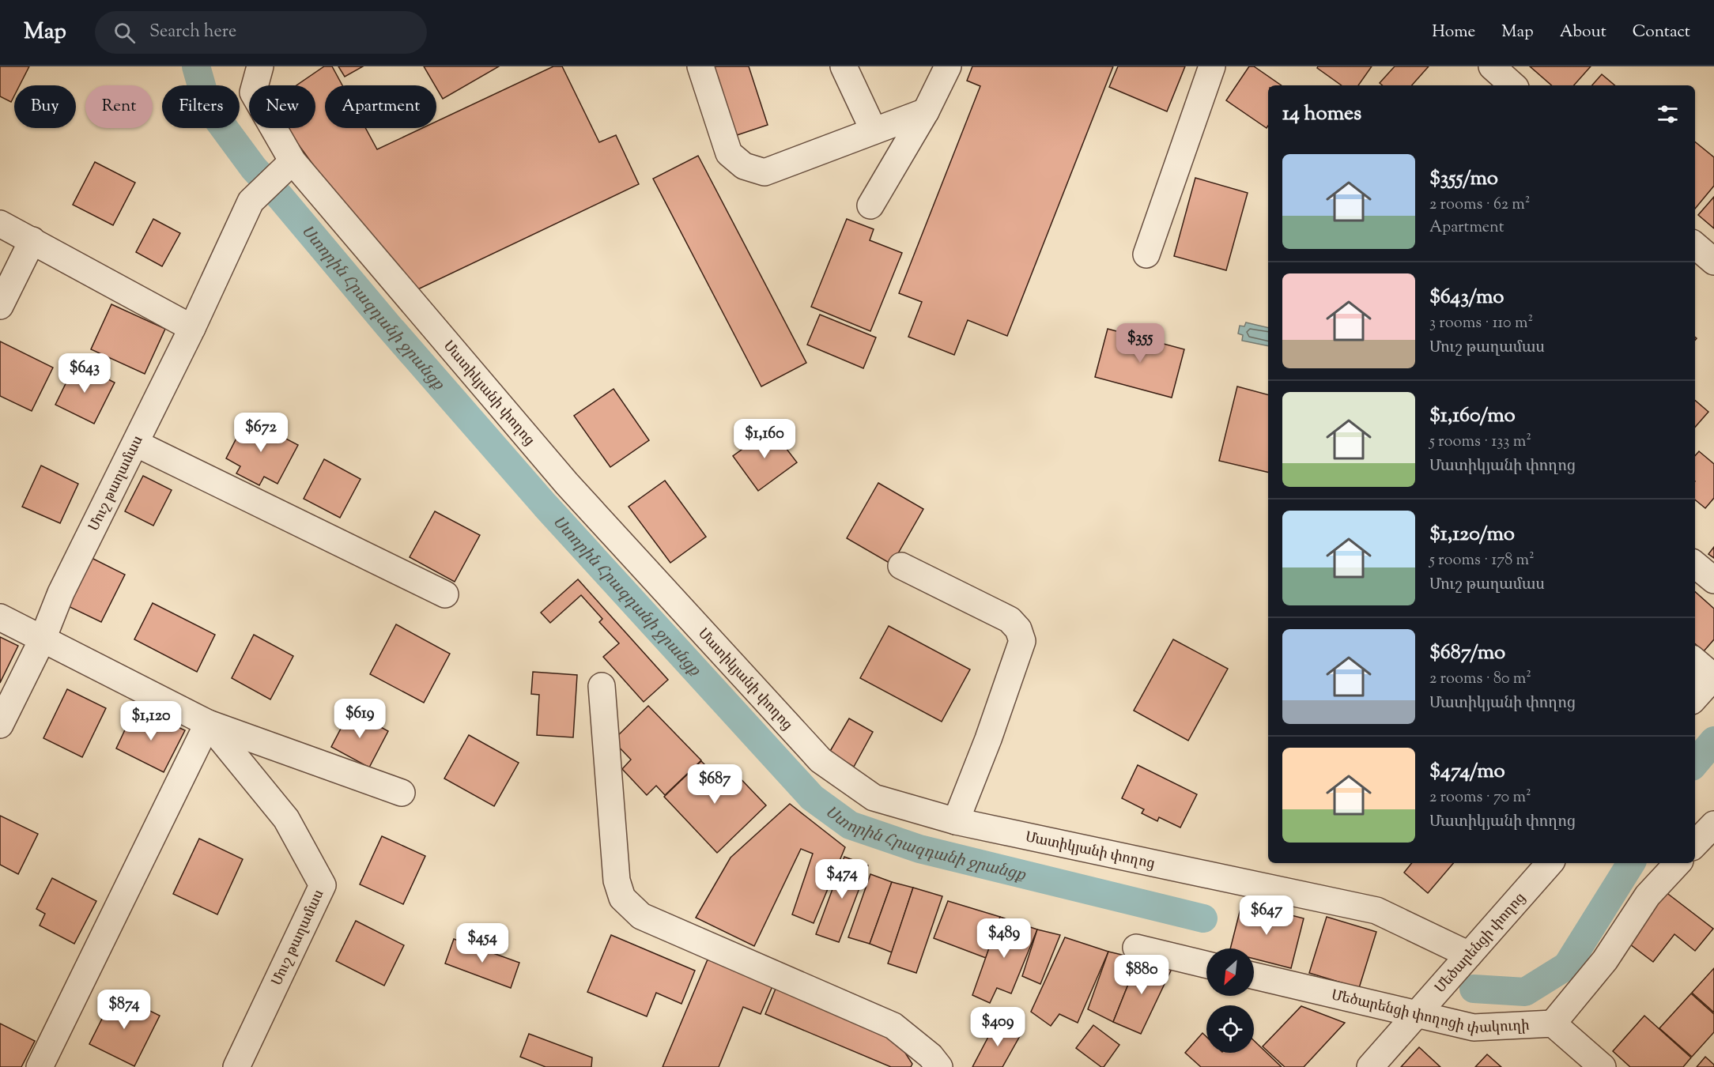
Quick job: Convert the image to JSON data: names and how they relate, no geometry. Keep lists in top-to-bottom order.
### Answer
{
  "streets": {
    "street": [
      "Մատիկյանի փողոց",
      "Մուշ թաղամաս",
      "Մեծարենցի փողոց",
      "Մեծարենցի փողոցի փակուղի"
    ]
  },
  "crossings": [
    ["Մատիկյանի փողոց", "Մուշ թաղամաս"],
    ["Մատիկյանի փողոց", "Մեծարենցի փողոց"],
    ["Մեծարենցի փողոց", "Մեծարենցի փողոցի փակուղի"]
  ],
  "water": ["Ստորին Հրազդանի ջրանցք"],
  "north": "bottom left",
  "page": {
    "header": "Map",
    "search": "Search here",
    "nav": [
      "Home",
      "Map",
      "About",
      "Contact"
    ],
    "chip": [
      "Buy",
      "Rent",
      "Filters",
      "New",
      "Apartment"
    ],
    "heading": "14 homes",
    "list": [
      {
        "name": "$355/mo",
        "note": "2 rooms · 62 m² · Apartment"
      },
      {
        "name": "$643/mo",
        "note": "3 rooms · 110 m² · Մուշ թաղամաս"
      },
      {
        "name": "$1,160/mo",
        "note": "5 rooms · 133 m² · Մատիկյանի փողոց"
      },
      {
        "name": "$1,120/mo",
        "note": "5 rooms · 178 m² · Մուշ թաղամաս"
      },
      {
        "name": "$687/mo",
        "note": "2 rooms · 80 m² · Մատիկյանի փողոց"
      },
      {
        "name": "$474/mo",
        "note": "2 rooms · 70 m² · Մատիկյանի փողոց"
      }
    ],
    "price": [
      "$355",
      "$643",
      "$672",
      "$1,160",
      "$619",
      "$1,120",
      "$687",
      "$474",
      "$647",
      "$489",
      "$454",
      "$880",
      "$874",
      "$409"
    ]
  }
}
